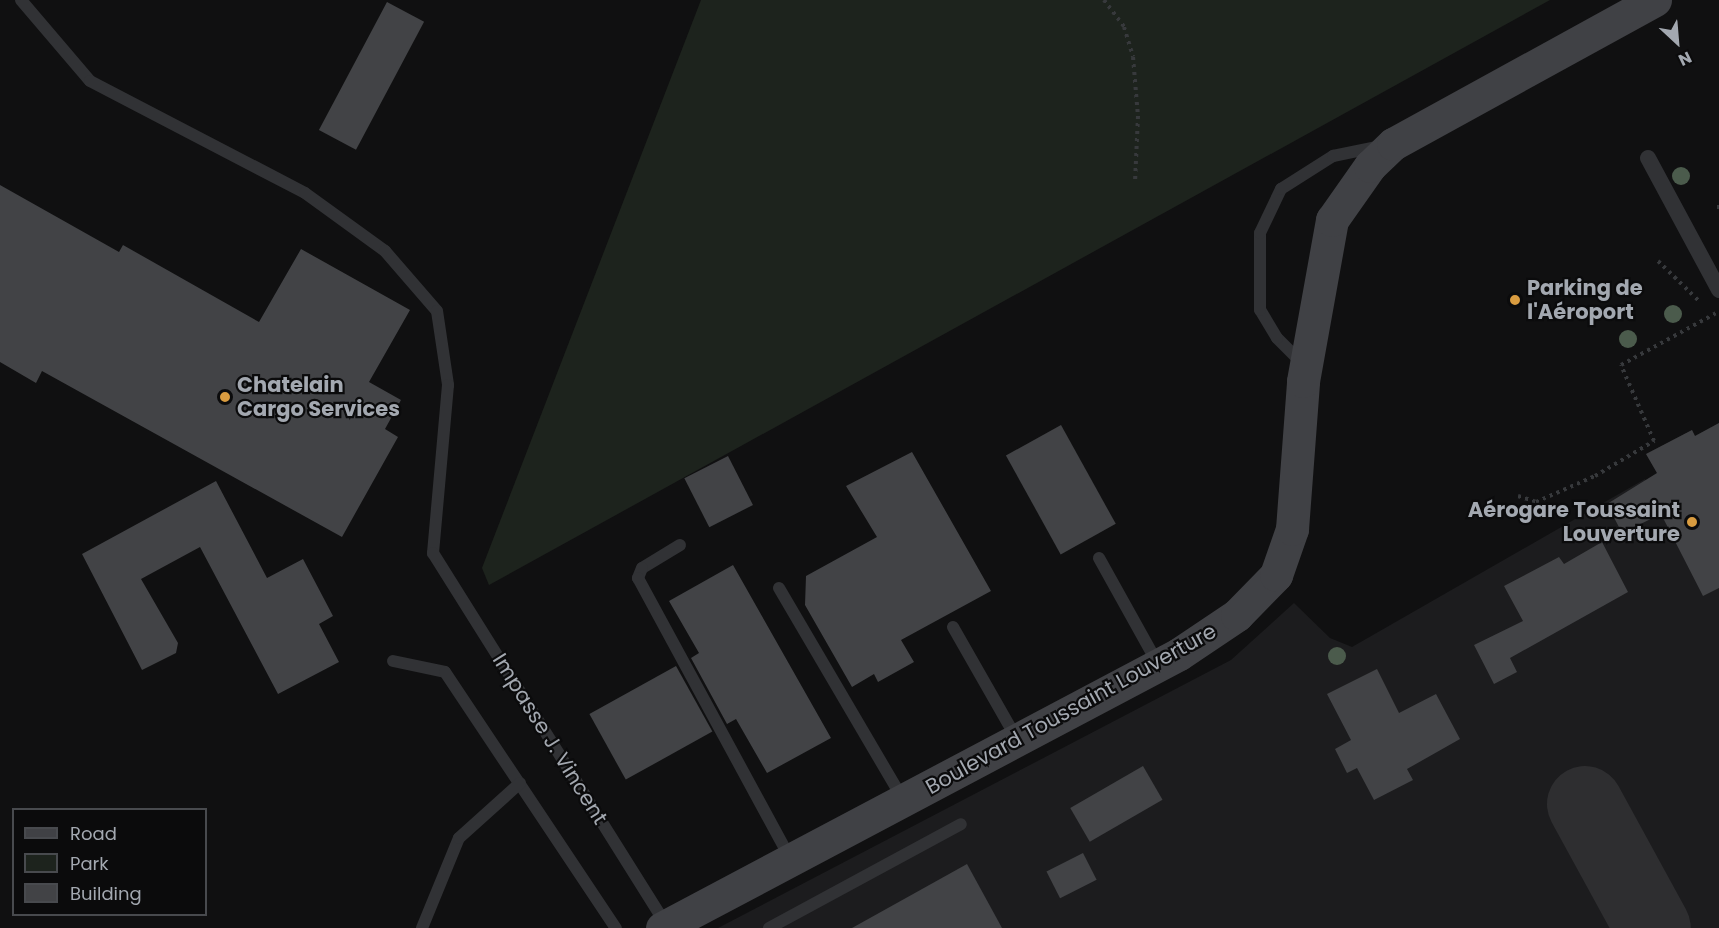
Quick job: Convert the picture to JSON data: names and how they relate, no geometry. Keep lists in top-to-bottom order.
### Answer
{
  "streets": {
    "main road": ["Boulevard Toussaint Louverture"],
    "lane": ["Impasse J. Vincent"]
  },
  "crossings": [
    ["Boulevard Toussaint Louverture", "Impasse J. Vincent"]
  ],
  "places": ["Parking de l'Aéroport", "Chatelain Cargo Services", "Aérogare Toussaint Louverture"],
  "legend": ["Road", "Park", "Building"],
  "north": "bottom right"
}
